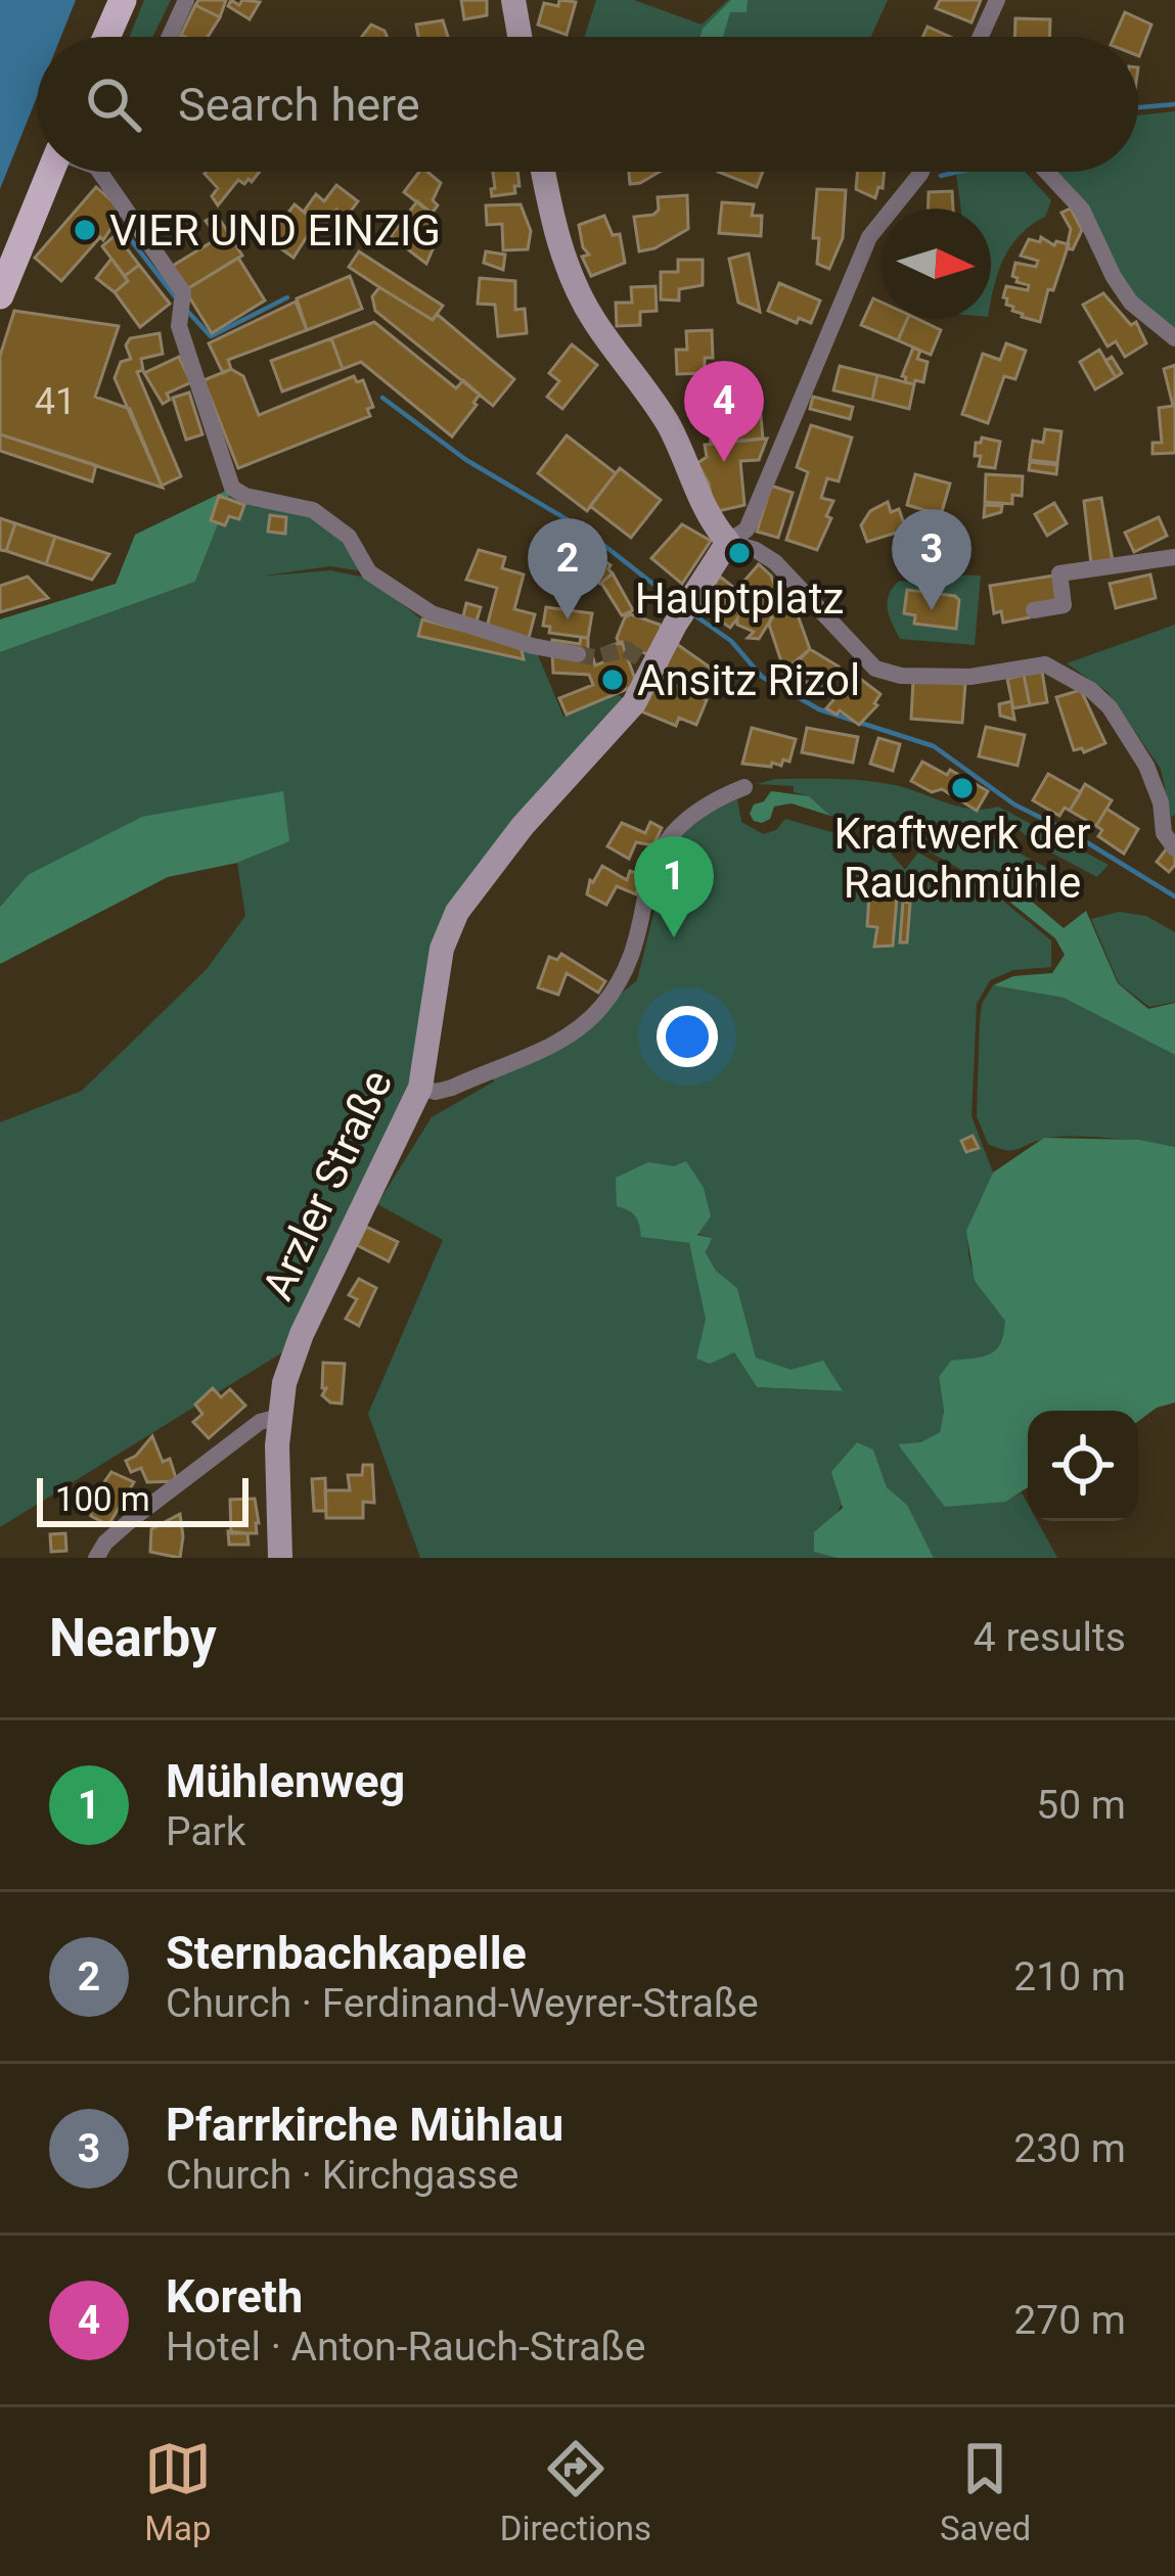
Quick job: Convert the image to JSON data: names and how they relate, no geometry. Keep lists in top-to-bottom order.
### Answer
{
  "streets": {
    "main road": ["Arzler Straße"]
  },
  "places": [
    "VIER UND EINZIG",
    "Hauptplatz",
    "Ansitz Rizol",
    "Kraftwerk der Rauchmühle"
  ],
  "house_numbers": ["41"],
  "scale_bar": "100 m",
  "north": "right",
  "page": {
    "search": "Search here",
    "pins": [
      "4",
      "3",
      "2",
      "1"
    ],
    "scale": "100 m",
    "heading": ["Nearby", "4 results"],
    "list": [
      {
        "mark": "1",
        "name": "Mühlenweg",
        "note": "Park",
        "value": "50 m"
      },
      {
        "mark": "2",
        "name": "Sternbachkapelle",
        "note": "Church · Ferdinand-Weyrer-Straße",
        "value": "210 m"
      },
      {
        "mark": "3",
        "name": "Pfarrkirche Mühlau",
        "note": "Church · Kirchgasse",
        "value": "230 m"
      },
      {
        "mark": "4",
        "name": "Koreth",
        "note": "Hotel · Anton-Rauch-Straße",
        "value": "270 m"
      }
    ],
    "nav": ["Map", "Directions", "Saved"]
  }
}
